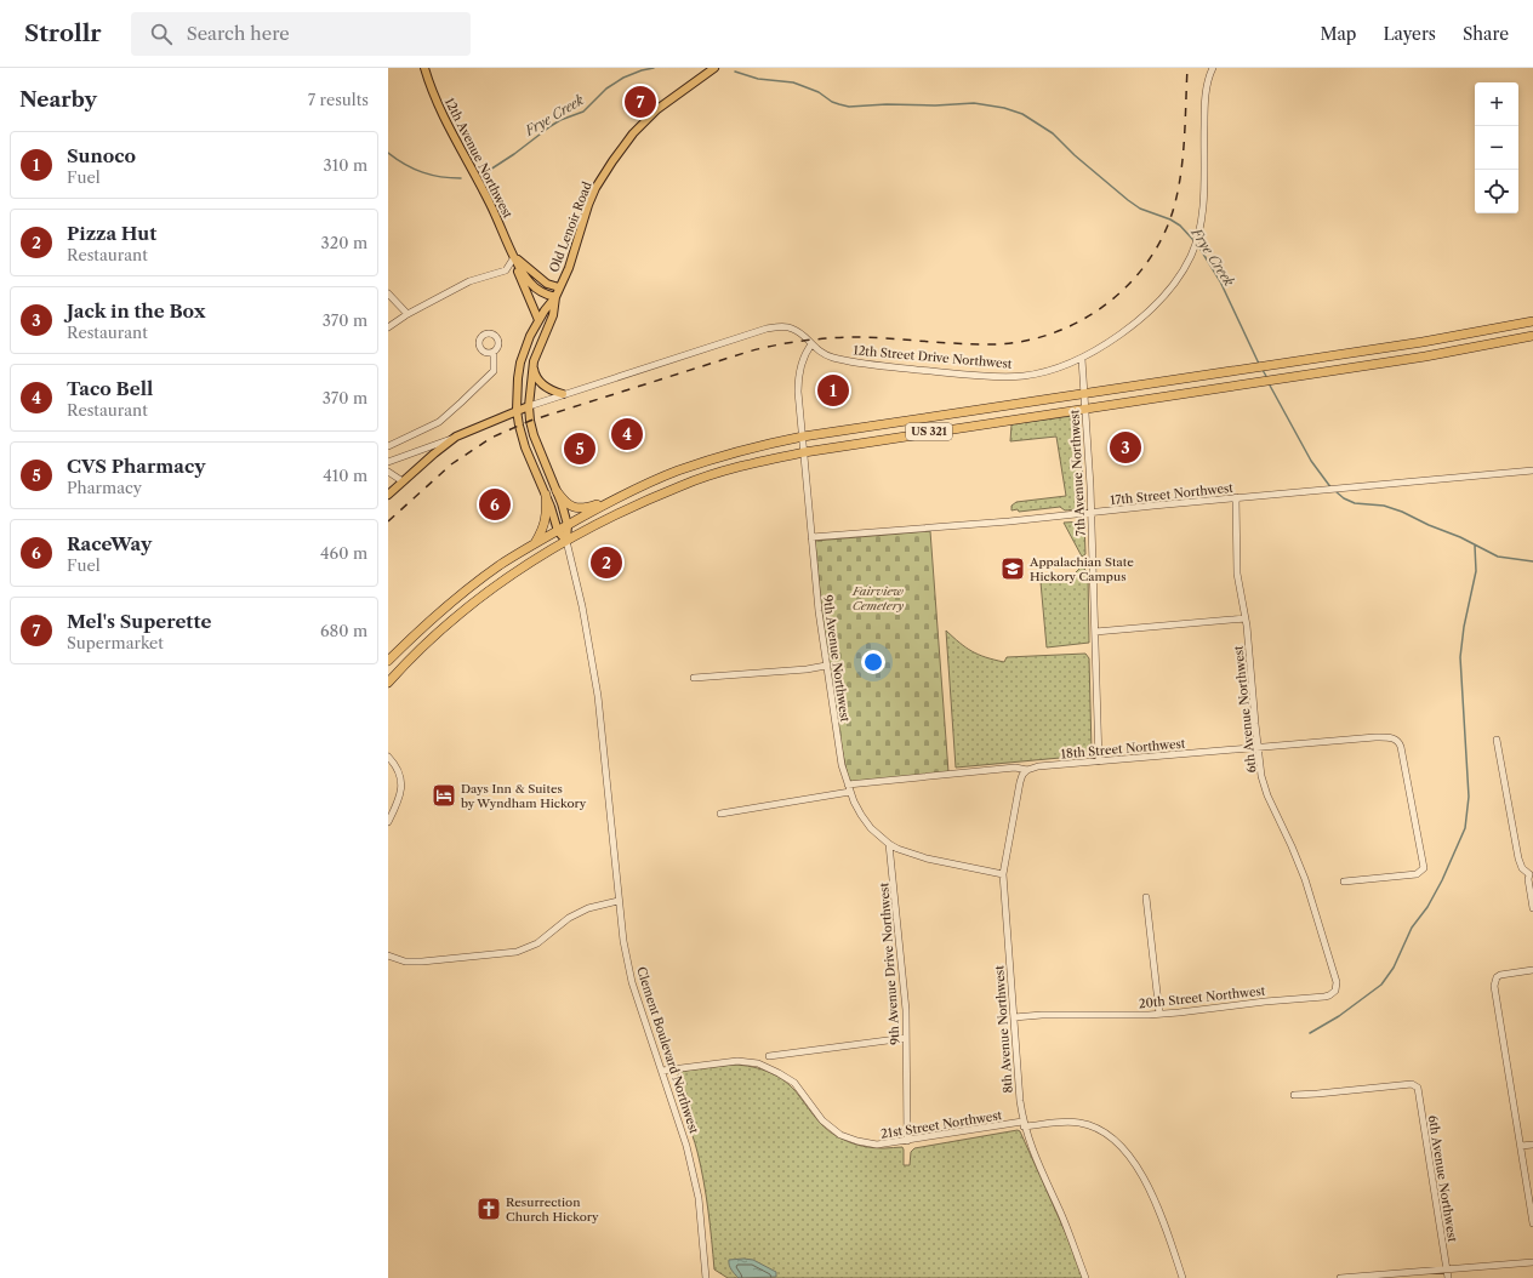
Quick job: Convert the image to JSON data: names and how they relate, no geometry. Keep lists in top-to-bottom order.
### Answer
{
  "streets": {
    "highway": ["US 321"],
    "main road": [
      "12th Avenue Northwest",
      "Old Lenoir Road",
      "12th Street Drive Northwest",
      "Clement Boulevard Northwest"
    ],
    "street": [
      "7th Avenue Northwest",
      "17th Street Northwest",
      "9th Avenue Northwest",
      "6th Avenue Northwest",
      "18th Street Northwest",
      "9th Avenue Drive Northwest",
      "20th Street Northwest",
      "8th Avenue Northwest",
      "21st Street Northwest"
    ]
  },
  "crossings": [
    ["12th Avenue Northwest", "Old Lenoir Road"],
    ["Old Lenoir Road", "12th Street Drive Northwest"],
    ["Old Lenoir Road", "Clement Boulevard Northwest"],
    ["12th Street Drive Northwest", "7th Avenue Northwest"],
    ["12th Street Drive Northwest", "9th Avenue Northwest"],
    ["12th Street Drive Northwest", "Clement Boulevard Northwest"],
    ["US 321", "7th Avenue Northwest"],
    ["US 321", "9th Avenue Northwest"],
    ["US 321", "Clement Boulevard Northwest"],
    ["7th Avenue Northwest", "17th Street Northwest"],
    ["7th Avenue Northwest", "18th Street Northwest"],
    ["17th Street Northwest", "9th Avenue Northwest"],
    ["17th Street Northwest", "6th Avenue Northwest"],
    ["9th Avenue Northwest", "18th Street Northwest"],
    ["9th Avenue Northwest", "9th Avenue Drive Northwest"],
    ["9th Avenue Northwest", "8th Avenue Northwest"],
    ["6th Avenue Northwest", "18th Street Northwest"],
    ["6th Avenue Northwest", "20th Street Northwest"],
    ["18th Street Northwest", "8th Avenue Northwest"],
    ["9th Avenue Drive Northwest", "21st Street Northwest"],
    ["20th Street Northwest", "8th Avenue Northwest"],
    ["8th Avenue Northwest", "21st Street Northwest"],
    ["Clement Boulevard Northwest", "21st Street Northwest"]
  ],
  "water": ["Frye Creek"],
  "parks": ["Fairview Cemetery"],
  "places": {
    "school or university": ["Appalachian State Hickory Campus"],
    "hotel": ["Days Inn & Suites by Wyndham Hickory"],
    "church": ["Resurrection Church Hickory"]
  },
  "page": {
    "header": "Strollr",
    "search": "Search here",
    "nav": ["Map", "Layers", "Share"],
    "heading": ["Nearby", "7 results"],
    "map_buttons": ["+", "−"],
    "pins": [
      "7",
      "1",
      "4",
      "3",
      "5",
      "6",
      "2"
    ],
    "list": [
      {
        "mark": "1",
        "name": "Sunoco",
        "note": "Fuel",
        "value": "310 m"
      },
      {
        "mark": "2",
        "name": "Pizza Hut",
        "note": "Restaurant",
        "value": "320 m"
      },
      {
        "mark": "3",
        "name": "Jack in the Box",
        "note": "Restaurant",
        "value": "370 m"
      },
      {
        "mark": "4",
        "name": "Taco Bell",
        "note": "Restaurant",
        "value": "370 m"
      },
      {
        "mark": "5",
        "name": "CVS Pharmacy",
        "note": "Pharmacy",
        "value": "410 m"
      },
      {
        "mark": "6",
        "name": "RaceWay",
        "note": "Fuel",
        "value": "460 m"
      },
      {
        "mark": "7",
        "name": "Mel's Superette",
        "note": "Supermarket",
        "value": "680 m"
      }
    ]
  }
}
